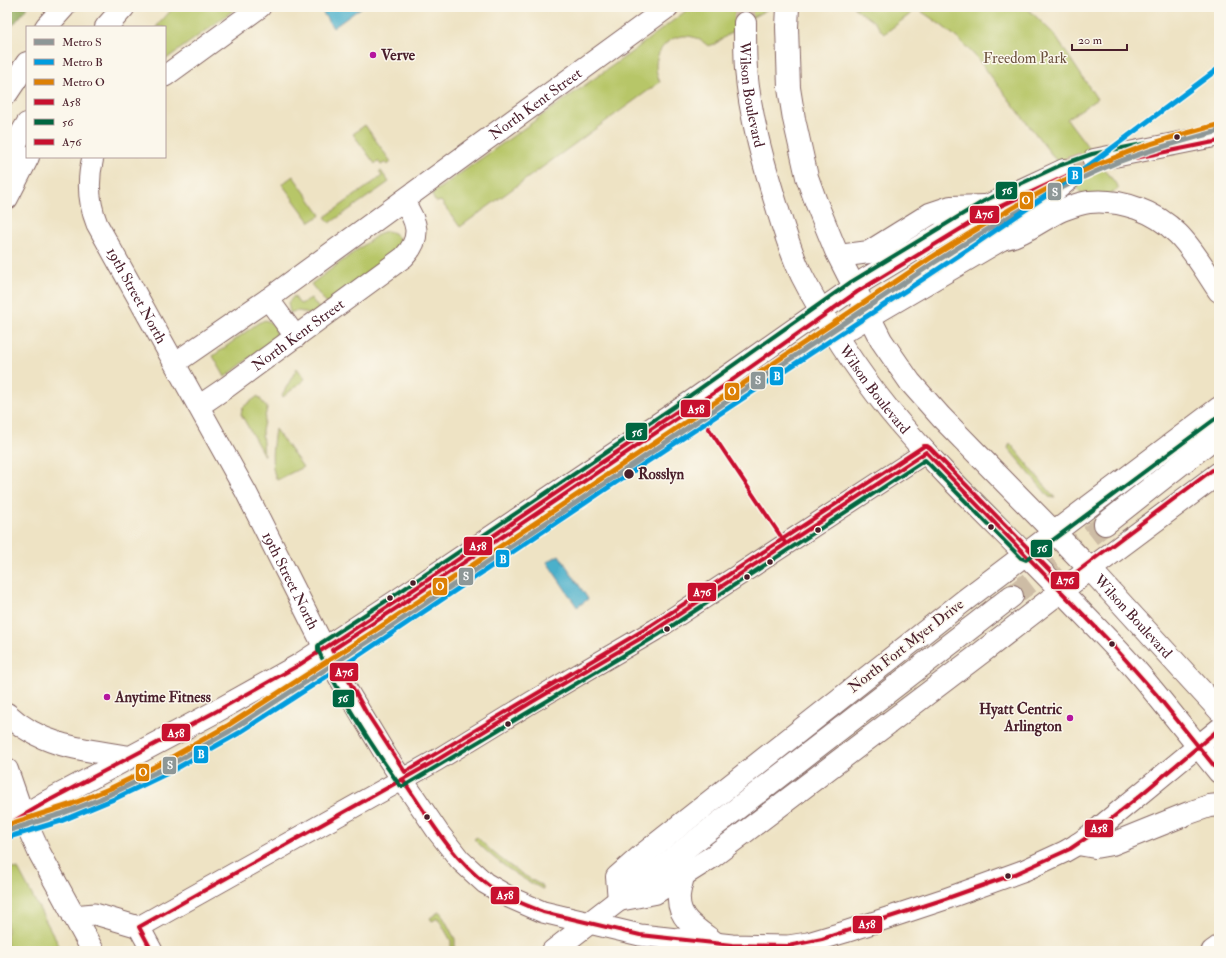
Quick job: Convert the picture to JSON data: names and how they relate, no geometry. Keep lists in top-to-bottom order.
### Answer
{
  "streets": {
    "main road": ["Wilson Boulevard", "North Fort Myer Drive"],
    "street": ["North Kent Street", "19th Street North"]
  },
  "crossings": [
    ["Wilson Boulevard", "19th Street North"],
    ["Wilson Boulevard", "North Fort Myer Drive"],
    ["North Kent Street", "19th Street North"],
    ["19th Street North", "North Fort Myer Drive"]
  ],
  "parks": ["Freedom Park"],
  "places": [
    "Verve",
    "Rosslyn",
    "Anytime Fitness",
    "Hyatt Centric Arlington"
  ],
  "lines": [
    "metro line B",
    "metro line O",
    "transit line 56",
    "metro line S",
    "transit line A76",
    "transit line A58"
  ],
  "legend": [
    "Metro S",
    "Metro B",
    "Metro O",
    "A58",
    "56",
    "A76"
  ],
  "scale_bar": "20 m"
}
